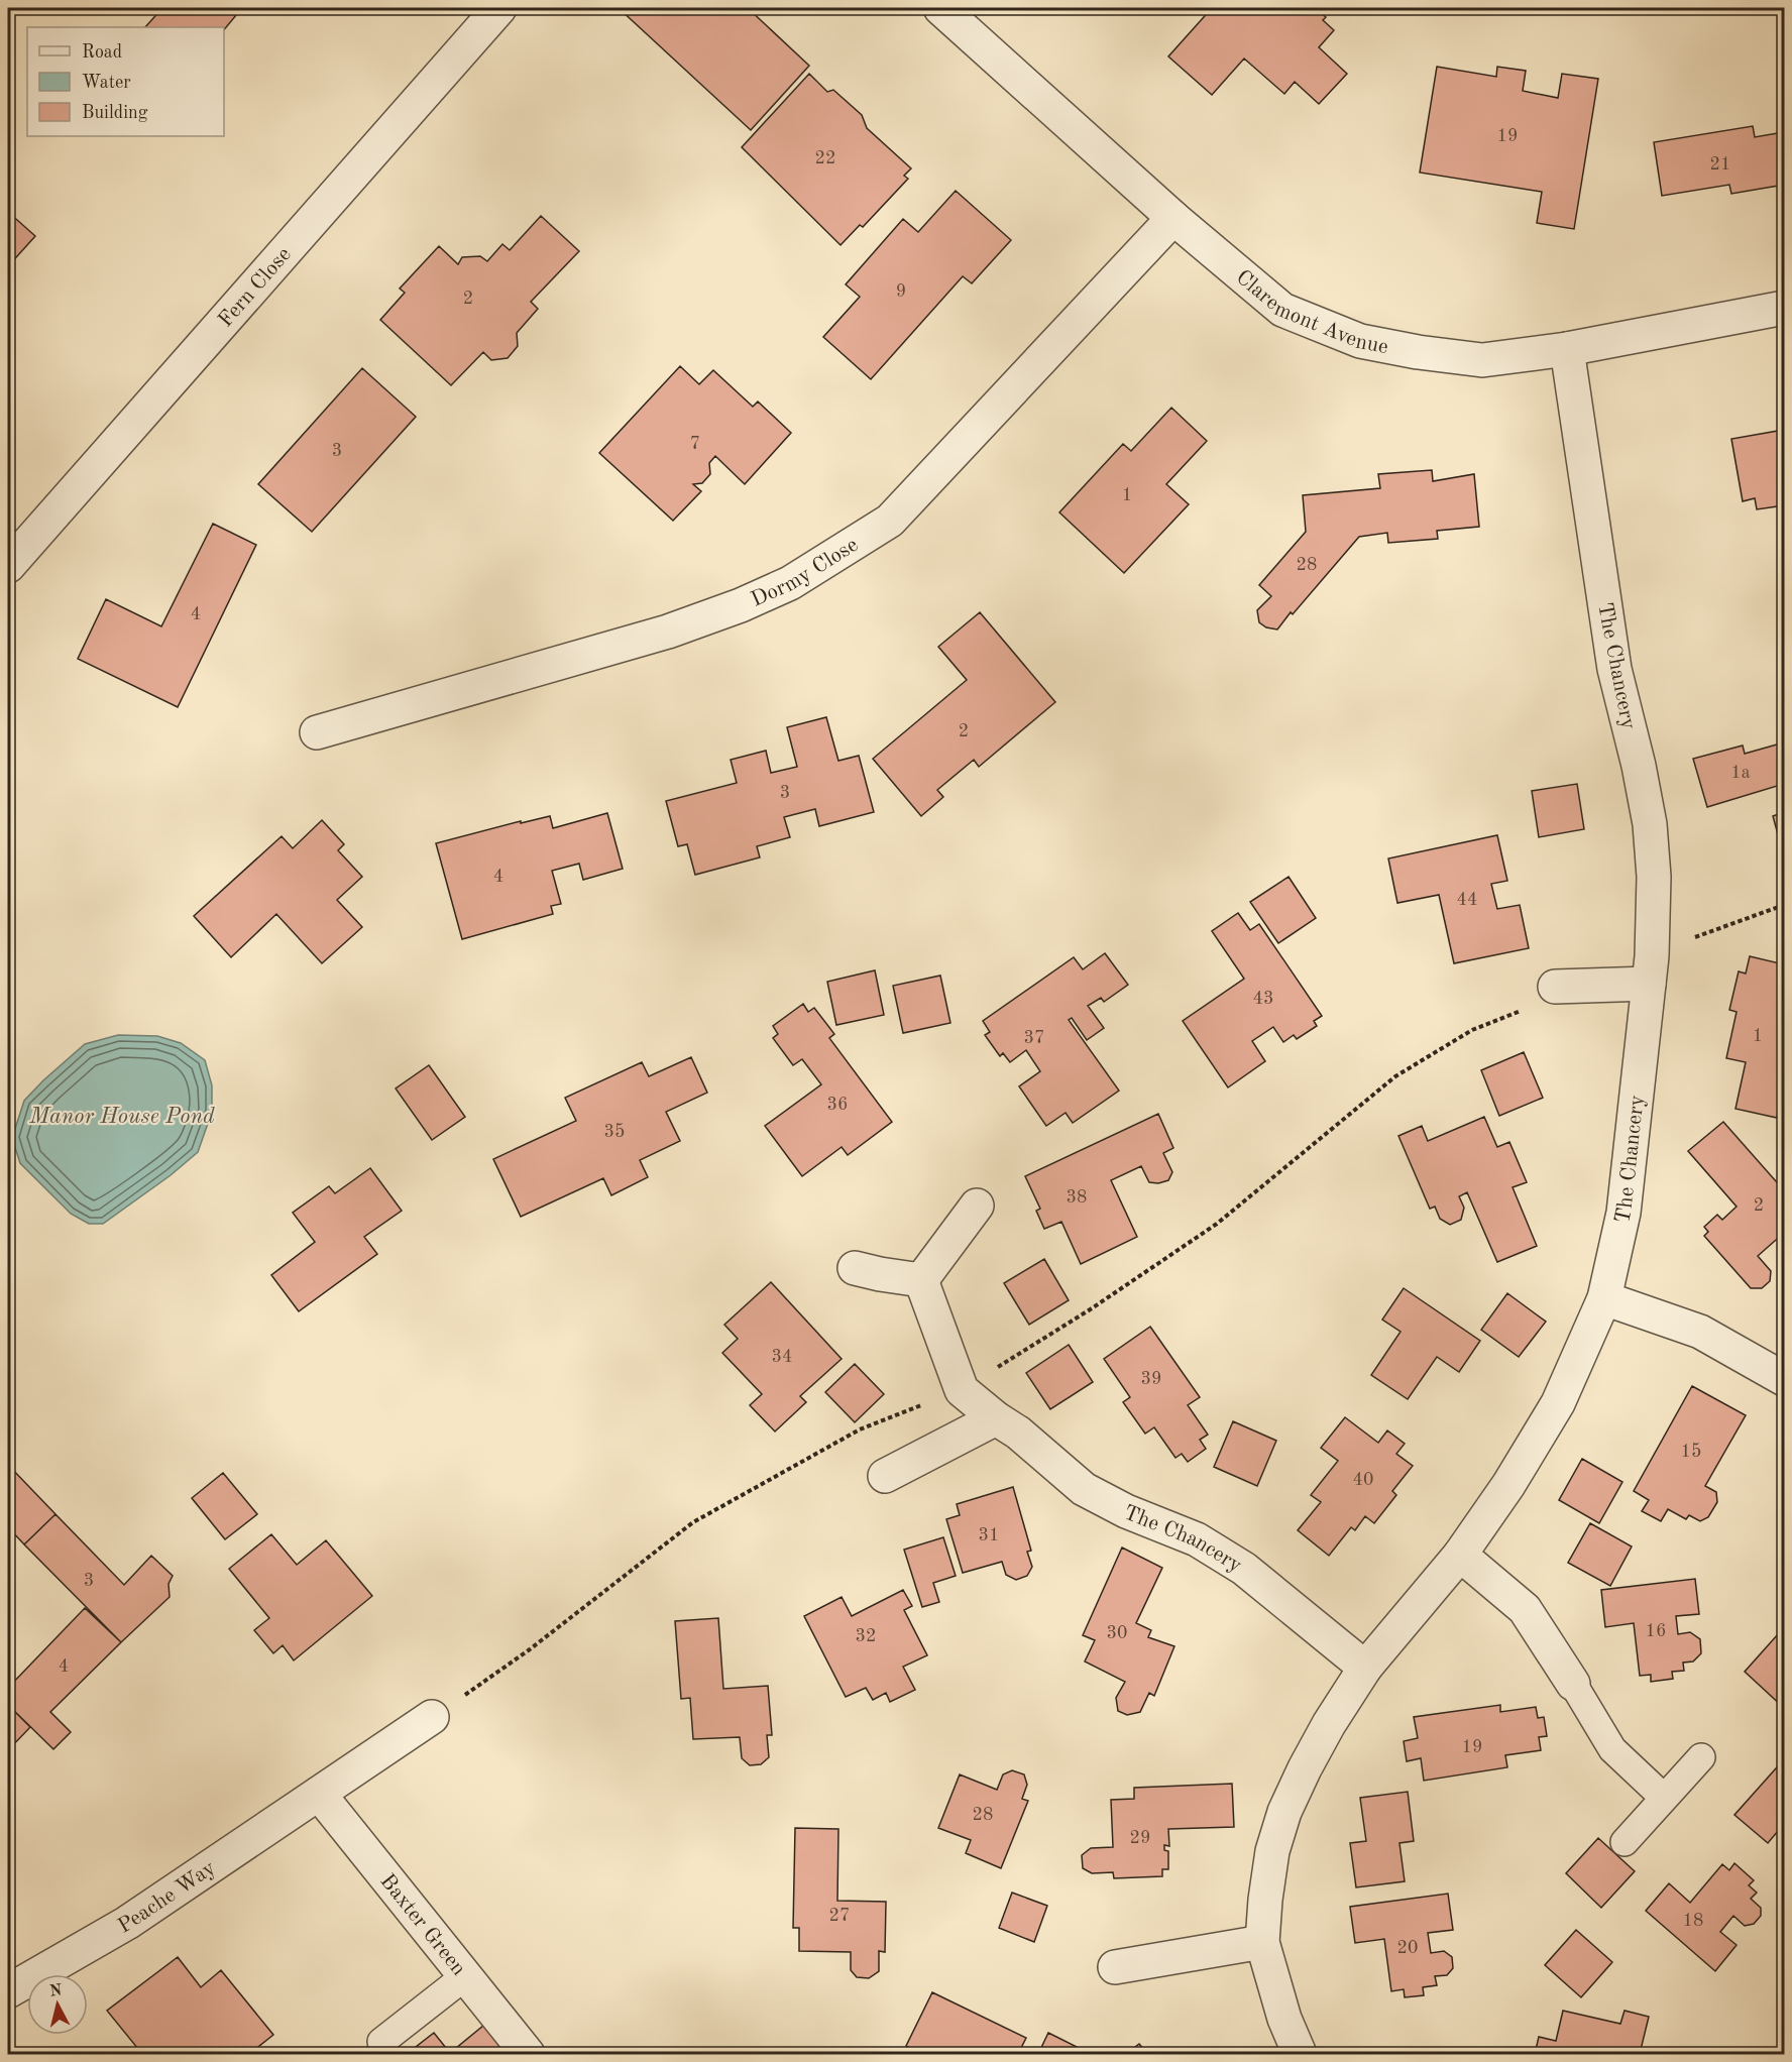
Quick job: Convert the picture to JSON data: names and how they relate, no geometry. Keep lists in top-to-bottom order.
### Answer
{
  "streets": {
    "street": [
      "Fern Close",
      "Claremont Avenue",
      "Dormy Close",
      "The Chancery",
      "Peache Way",
      "Baxter Green"
    ]
  },
  "crossings": [
    ["Claremont Avenue", "Dormy Close"],
    ["Claremont Avenue", "The Chancery"],
    ["Peache Way", "Baxter Green"]
  ],
  "water": ["Manor House Pond"],
  "house_numbers": [
    "19",
    "22",
    "21",
    "9",
    "2",
    "7",
    "3",
    "1",
    "28",
    "4",
    "2",
    "1a",
    "3",
    "4",
    "44",
    "43",
    "1",
    "37",
    "36",
    "35",
    "38",
    "2",
    "34",
    "39",
    "15",
    "40",
    "31",
    "3",
    "16",
    "30",
    "32",
    "4",
    "19",
    "28",
    "29",
    "27",
    "18",
    "20"
  ],
  "legend": ["Road", "Water", "Building"],
  "north": "top"
}
